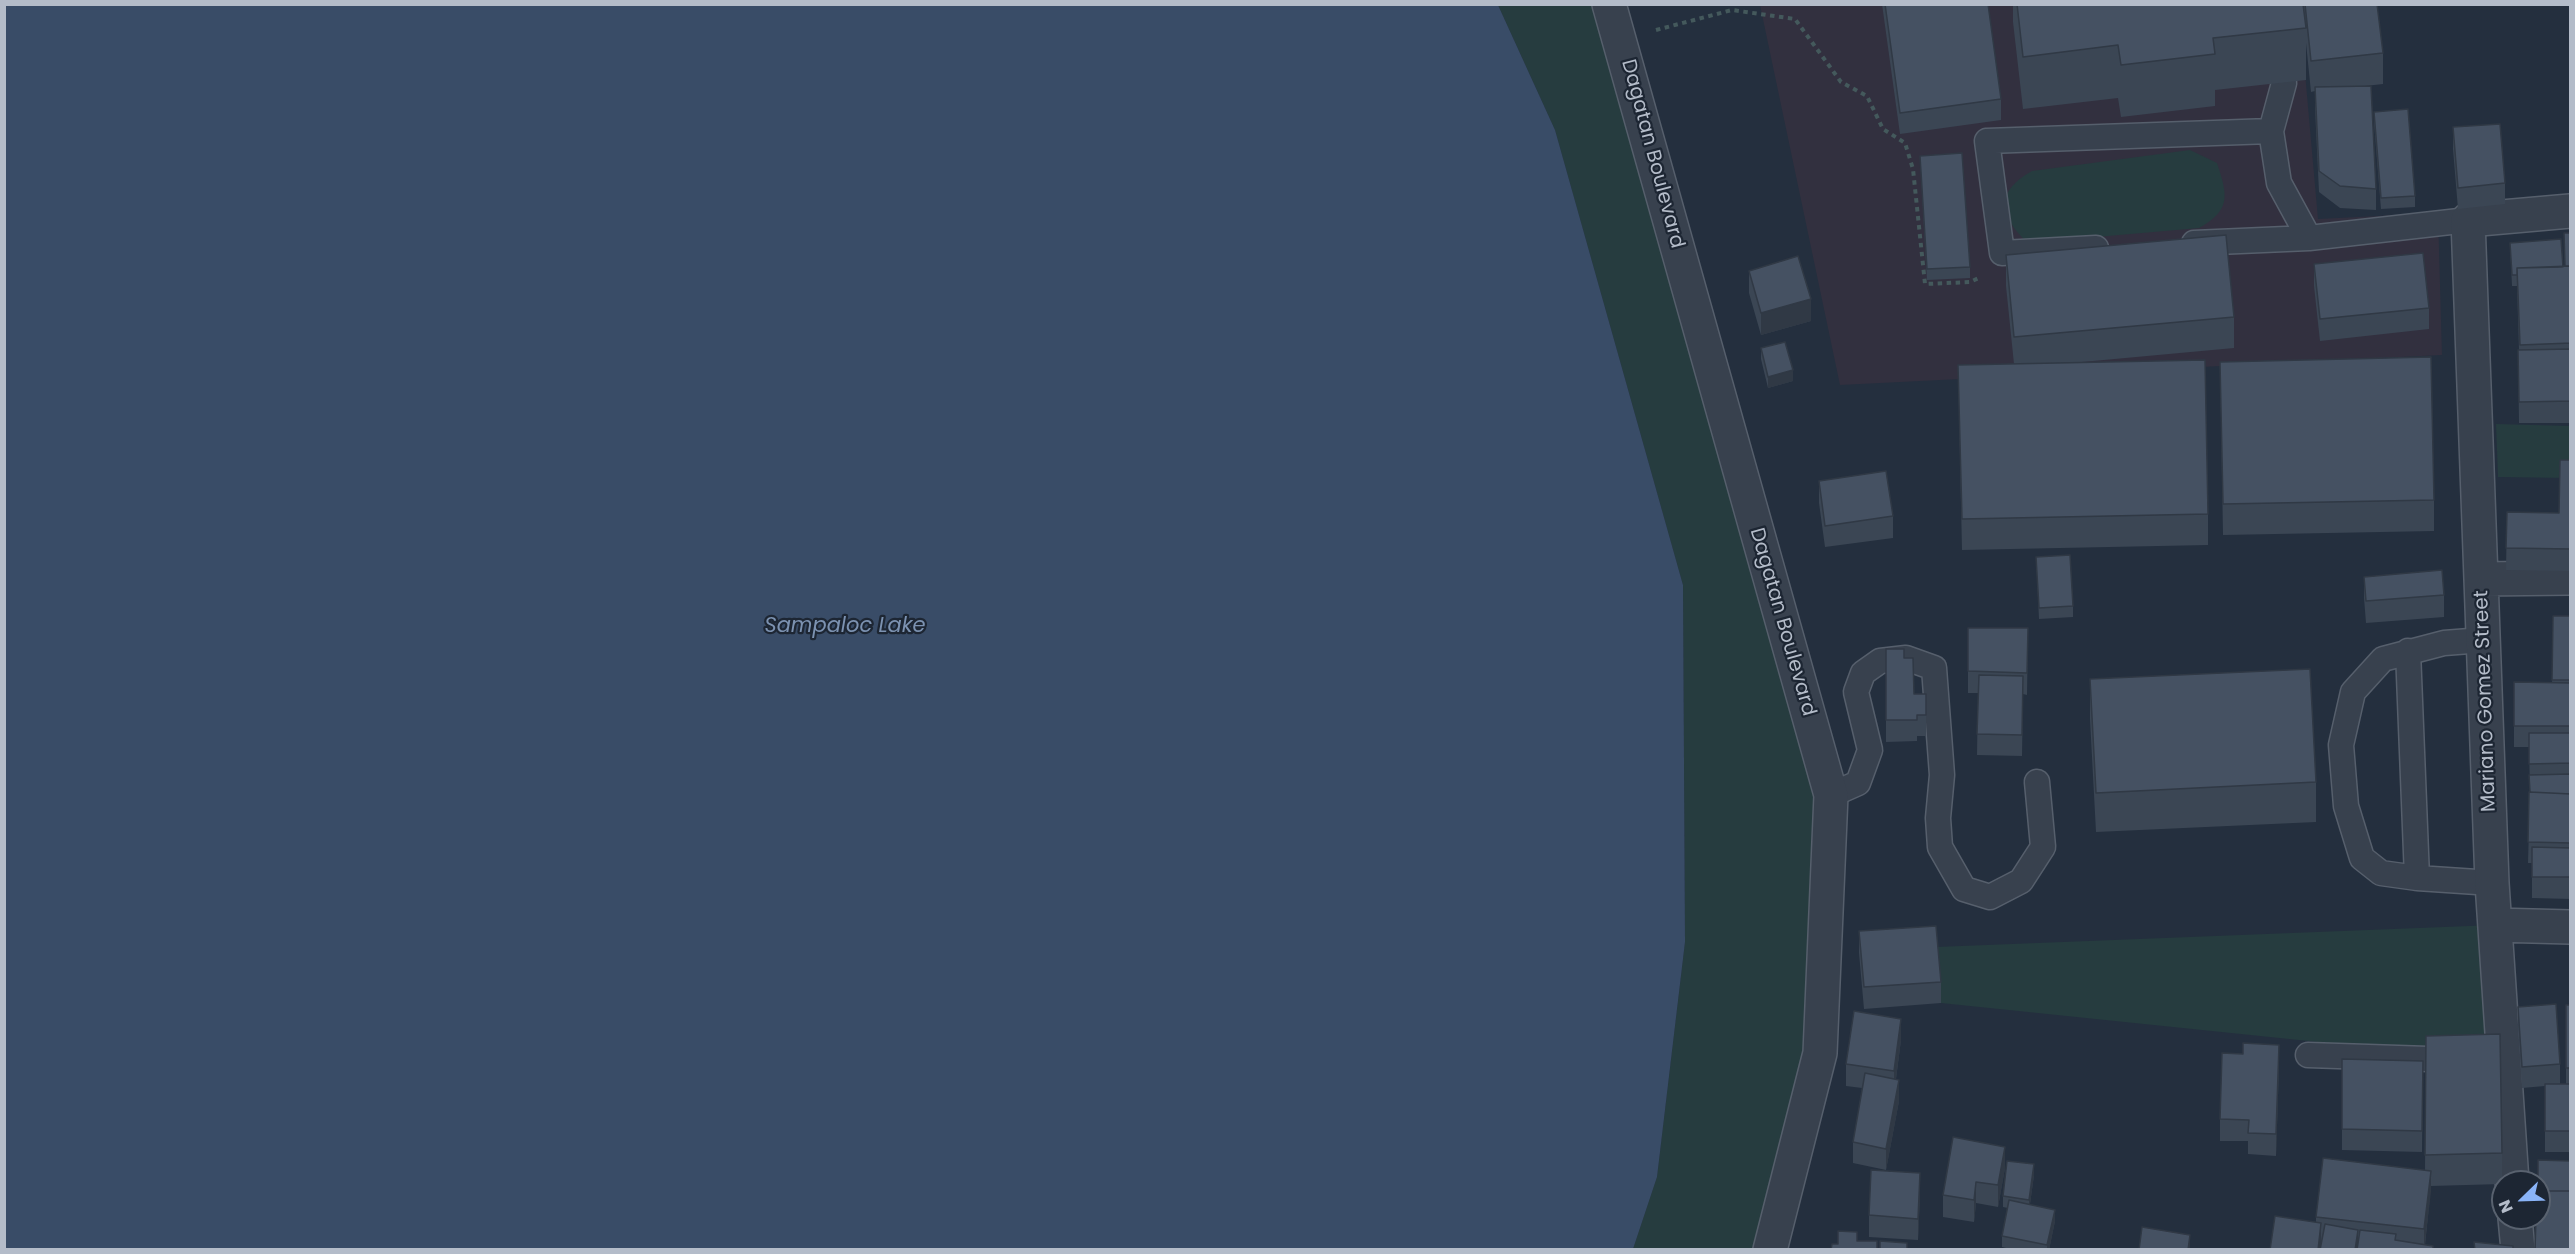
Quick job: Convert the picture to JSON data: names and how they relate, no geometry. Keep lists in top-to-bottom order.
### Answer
{
  "streets": {
    "street": ["Dagatan Boulevard", "Mariano Gomez Street"]
  },
  "water": ["Sampaloc Lake"],
  "north": "bottom left"
}
